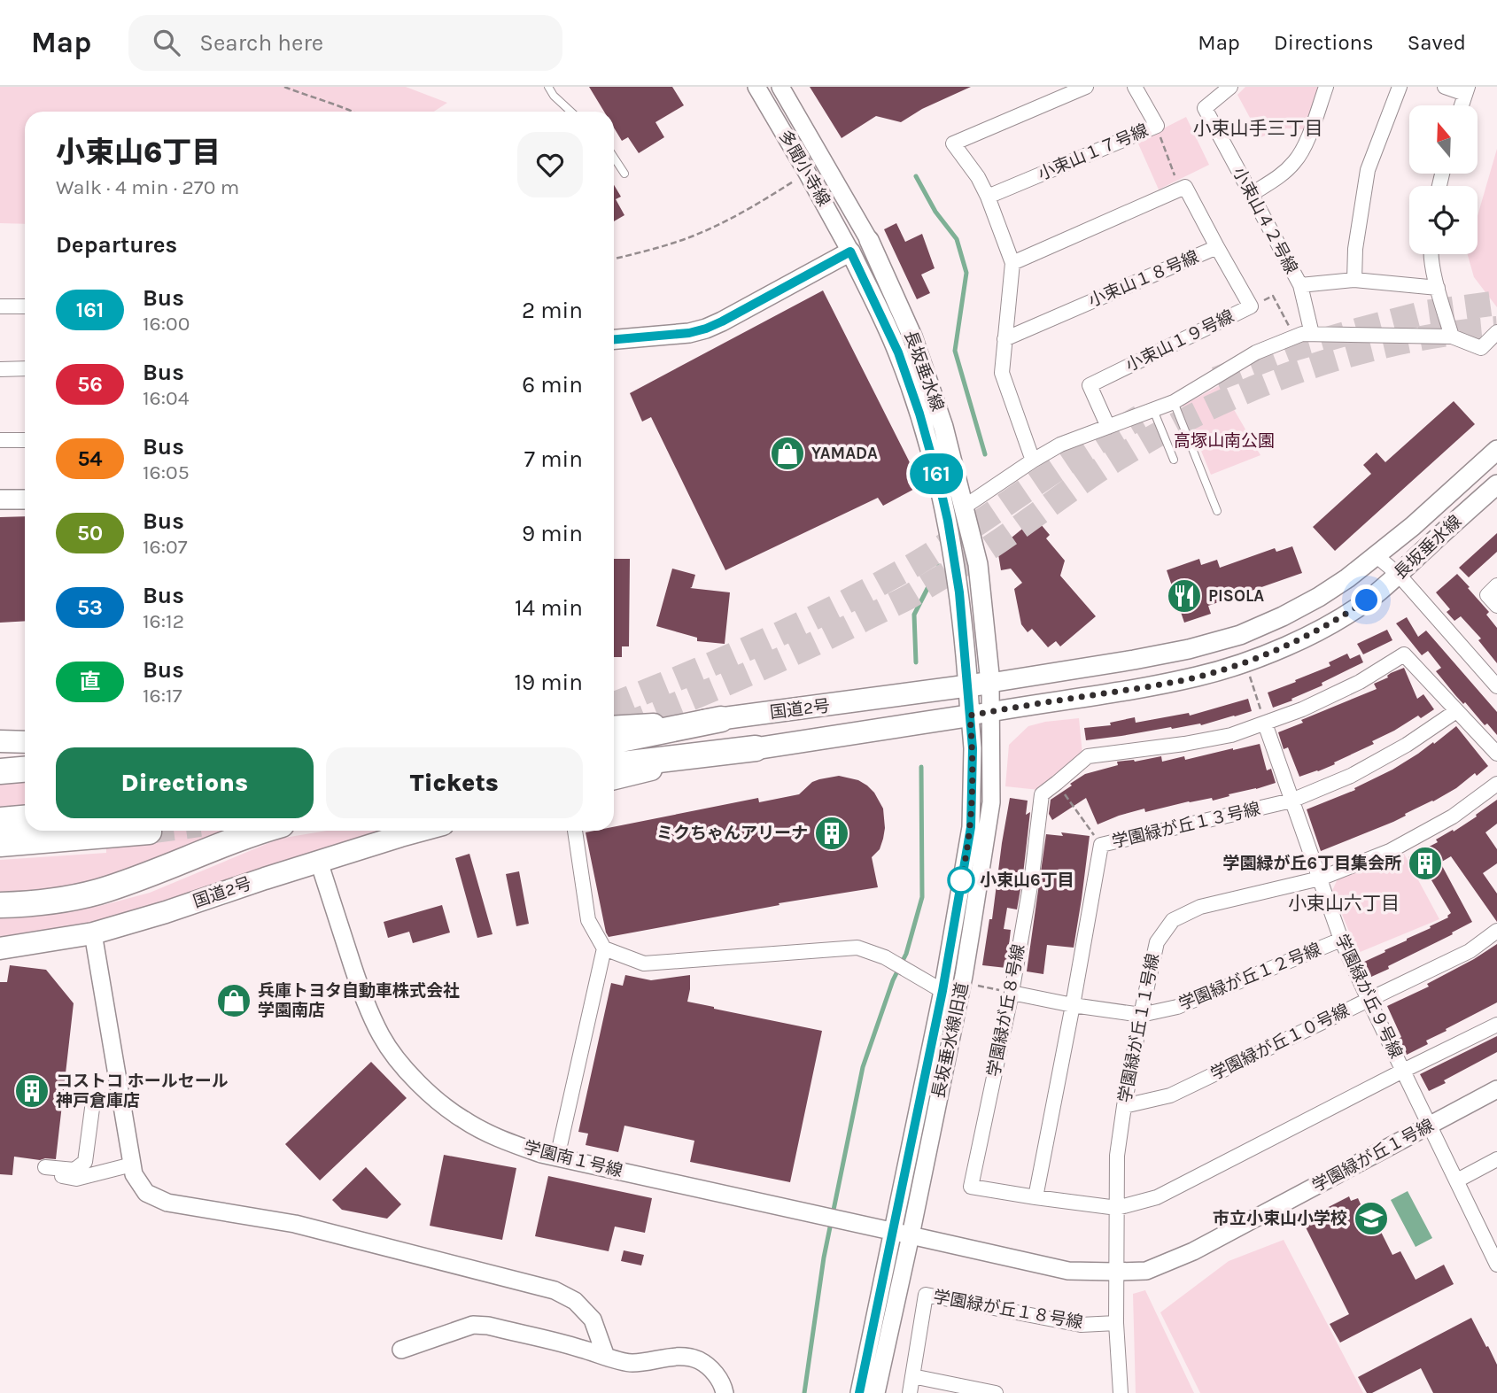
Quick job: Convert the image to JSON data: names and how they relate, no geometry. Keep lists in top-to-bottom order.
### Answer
{
  "streets": {
    "highway": ["国道2号"],
    "main road": ["長坂垂水線"],
    "street": [
      "小束山１７号線",
      "多聞小寺線",
      "小束山４２号線",
      "小束山１８号線",
      "小束山１９号線",
      "学園緑が丘１３号線",
      "学園緑が丘１２号線",
      "学園緑が丘９号線",
      "学園緑が丘８号線",
      "学園緑が丘１１号線",
      "長坂垂水線旧道",
      "学園緑が丘１０号線",
      "学園緑が丘１号線",
      "学園南１号線",
      "学園緑が丘１８号線"
    ]
  },
  "crossings": [
    ["多聞小寺線", "長坂垂水線"],
    ["小束山１８号線", "小束山１９号線"],
    ["長坂垂水線", "国道2号"],
    ["長坂垂水線", "長坂垂水線旧道"],
    ["国道2号", "長坂垂水線旧道"],
    ["国道2号", "学園南１号線"],
    ["学園緑が丘１３号線", "学園緑が丘１２号線"],
    ["学園緑が丘１３号線", "学園緑が丘９号線"],
    ["学園緑が丘１３号線", "学園緑が丘８号線"],
    ["学園緑が丘１２号線", "学園緑が丘９号線"],
    ["学園緑が丘１２号線", "学園緑が丘８号線"],
    ["学園緑が丘１２号線", "学園緑が丘１１号線"],
    ["学園緑が丘９号線", "学園緑が丘８号線"],
    ["学園緑が丘９号線", "学園緑が丘１１号線"],
    ["学園緑が丘９号線", "学園緑が丘１０号線"],
    ["学園緑が丘９号線", "学園緑が丘１号線"],
    ["学園緑が丘８号線", "学園緑が丘１１号線"],
    ["学園緑が丘１１号線", "学園緑が丘１０号線"],
    ["学園緑が丘１１号線", "学園緑が丘１号線"],
    ["学園緑が丘１１号線", "学園緑が丘１８号線"],
    ["長坂垂水線旧道", "学園緑が丘１号線"],
    ["学園緑が丘１号線", "学園南１号線"]
  ],
  "districts": ["小束山手三丁目", "小束山六丁目"],
  "parks": ["高塚山南公園"],
  "places": {
    "shop": ["YAMADA", "兵庫トヨタ自動車株式会社 学園南店"],
    "restaurant": ["PISOLA"],
    "building": ["ミクちゃんアリーナ", "学園緑が丘6丁目集会所", "コストコ ホールセール 神戸倉庫店"],
    "other": ["小束山6丁目"],
    "school or university": ["市立小束山小学校"]
  },
  "lines": ["bus line 161"],
  "north": "top",
  "page": {
    "header": "Map",
    "search": "Search here",
    "nav": ["Map", "Directions", "Saved"],
    "on_map": "161",
    "heading": [
      ["小束山6丁目", "Walk · 4 min · 270 m"],
      "Departures"
    ],
    "list": [
      {
        "mark": "161",
        "name": "Bus",
        "note": "16:00",
        "value": "2 min"
      },
      {
        "mark": "56",
        "name": "Bus",
        "note": "16:04",
        "value": "6 min"
      },
      {
        "mark": "54",
        "name": "Bus",
        "note": "16:05",
        "value": "7 min"
      },
      {
        "mark": "50",
        "name": "Bus",
        "note": "16:07",
        "value": "9 min"
      },
      {
        "mark": "53",
        "name": "Bus",
        "note": "16:12",
        "value": "14 min"
      },
      {
        "mark": "直",
        "name": "Bus",
        "note": "16:17",
        "value": "19 min"
      }
    ],
    "buttons": ["Directions", "Tickets"]
  }
}
